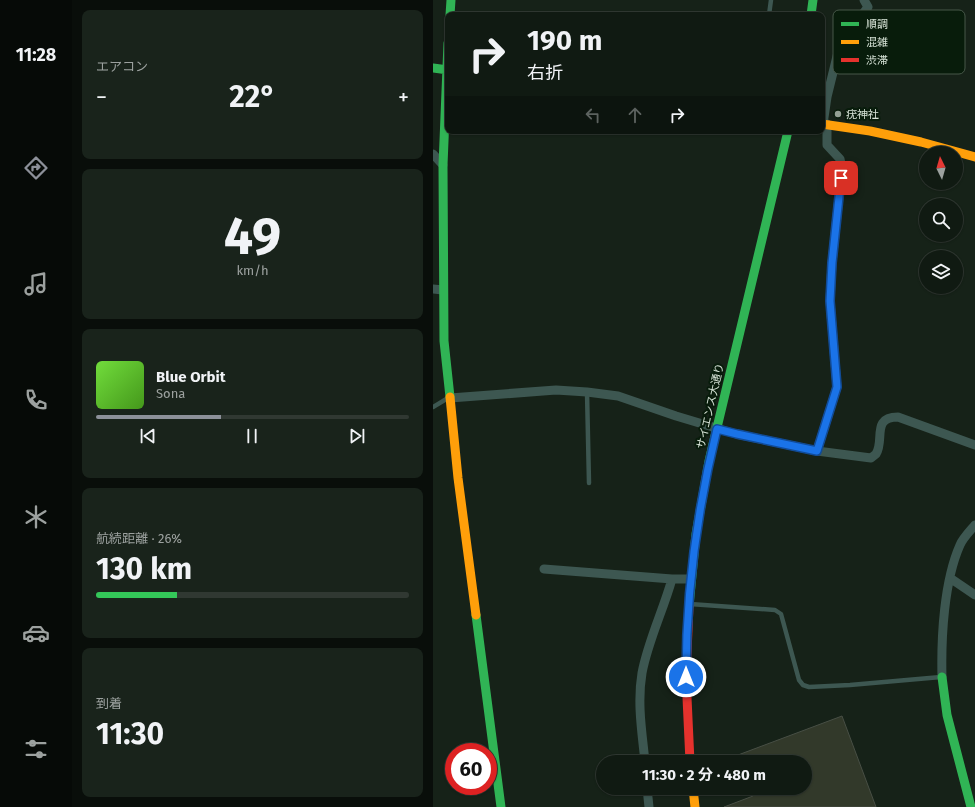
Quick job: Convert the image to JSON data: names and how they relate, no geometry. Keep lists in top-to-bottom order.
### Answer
{
  "streets": {
    "street": ["サイエンス大通り"]
  },
  "places": ["疣神社"],
  "legend": ["順調", "混雑", "渋滞"],
  "north": "top",
  "page": {
    "tabs": "11:28",
    "tile": [
      "エアコン",
      ["49", "km/h"],
      ["航続距離 · 26%", "130 km"],
      ["到着", "11:30"]
    ],
    "turn": ["190 m", "右折"],
    "heat": ["−", "22°", "+"],
    "song": ["Blue Orbit", "Sona"],
    "limit": "60",
    "trip": "11:30 · 2 分 · 480 m"
  }
}
